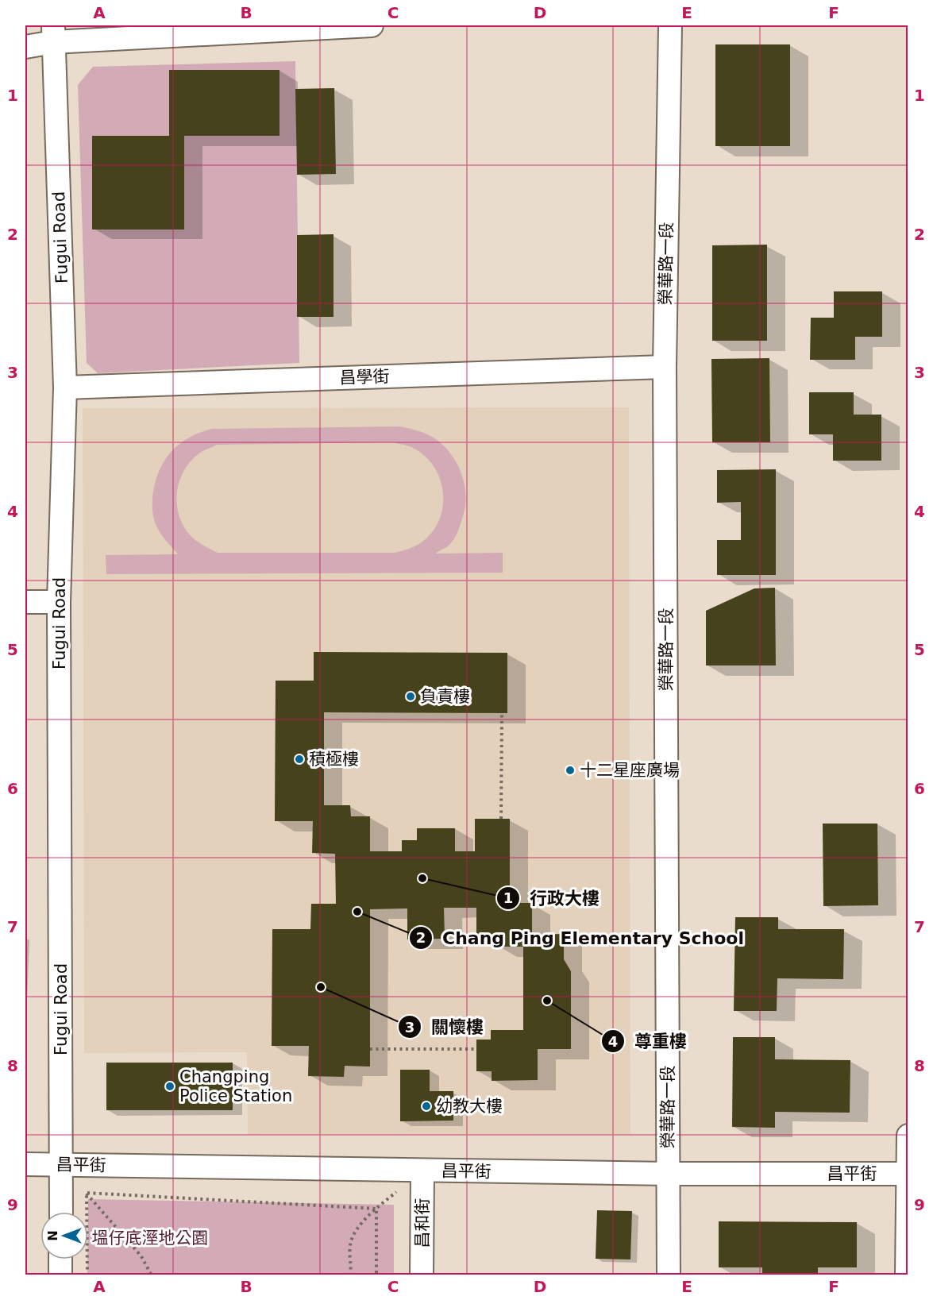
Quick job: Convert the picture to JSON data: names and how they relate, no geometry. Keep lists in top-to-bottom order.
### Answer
{
  "streets": {
    "street": [
      "Fugui Road",
      "榮華路一段",
      "昌學街",
      "昌平街",
      "昌和街"
    ]
  },
  "crossings": [
    ["Fugui Road", "昌學街"],
    ["Fugui Road", "昌平街"],
    ["榮華路一段", "昌學街"],
    ["榮華路一段", "昌平街"],
    ["昌平街", "昌和街"]
  ],
  "parks": ["塭仔底溼地公園"],
  "places": [
    "負責樓",
    "積極樓",
    "十二星座廣場",
    "行政大樓",
    "Chang Ping Elementary School",
    "關懷樓",
    "尊重樓",
    "Changping Police Station",
    "幼教大樓"
  ],
  "north": "left",
  "grid": {
    "columns": [
      "A",
      "B",
      "C",
      "D",
      "E",
      "F"
    ],
    "rows": [
      "1",
      "2",
      "3",
      "4",
      "5",
      "6",
      "7",
      "8",
      "9"
    ]
  }
}
